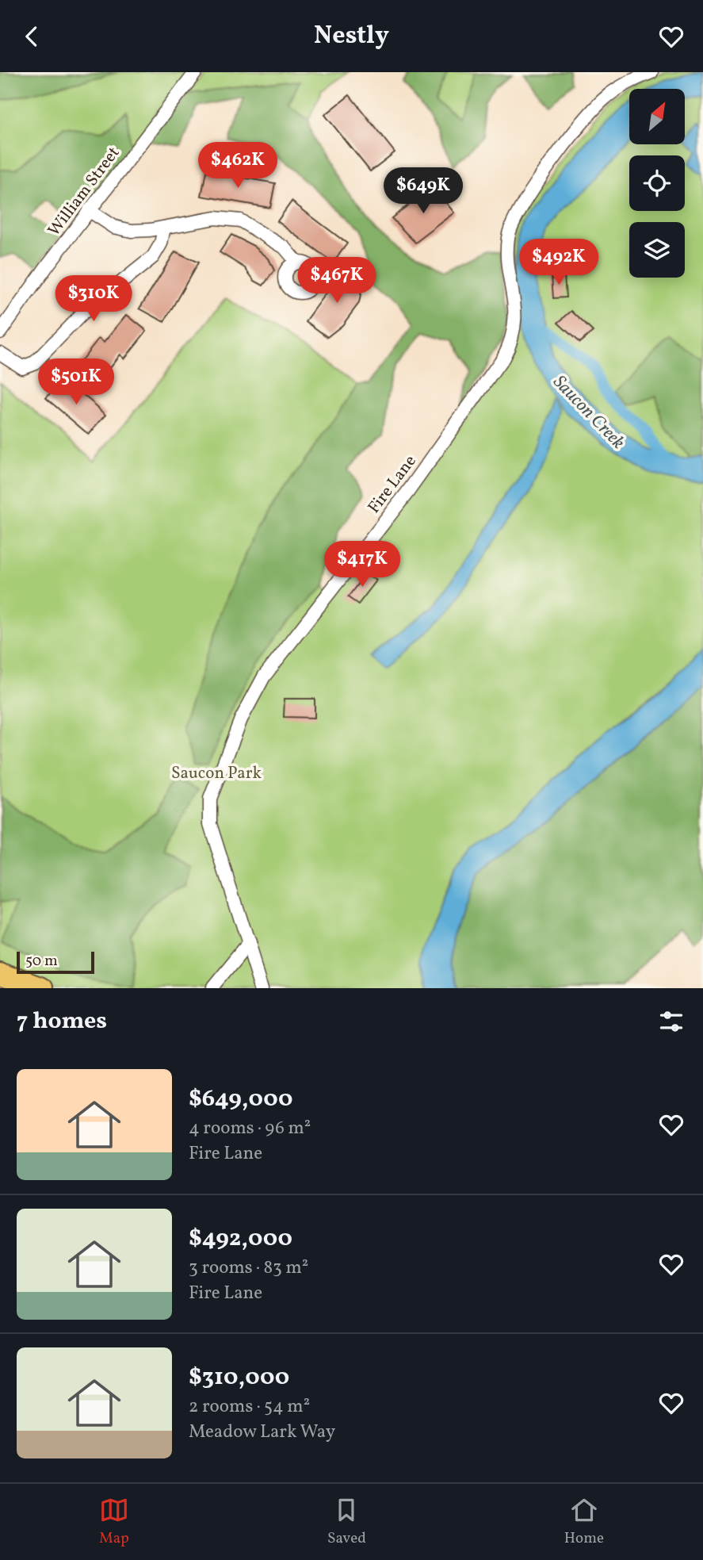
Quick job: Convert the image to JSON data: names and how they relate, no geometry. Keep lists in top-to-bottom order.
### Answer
{
  "streets": {
    "street": ["William Street", "Fire Lane"]
  },
  "water": ["Saucon Creek"],
  "parks": ["Saucon Park"],
  "scale_bar": "50 m",
  "north": "top right",
  "page": {
    "header": "Nestly",
    "price": [
      "$462K",
      "$649K",
      "$492K",
      "$467K",
      "$310K",
      "$501K",
      "$417K"
    ],
    "scale": "50 m",
    "heading": "7 homes",
    "list": [
      {
        "name": "$649,000",
        "note": "4 rooms · 96 m² · Fire Lane"
      },
      {
        "name": "$492,000",
        "note": "3 rooms · 83 m² · Fire Lane"
      },
      {
        "name": "$310,000",
        "note": "2 rooms · 54 m² · Meadow Lark Way"
      }
    ],
    "tabs": ["Map", "Saved", "Home"]
  }
}
